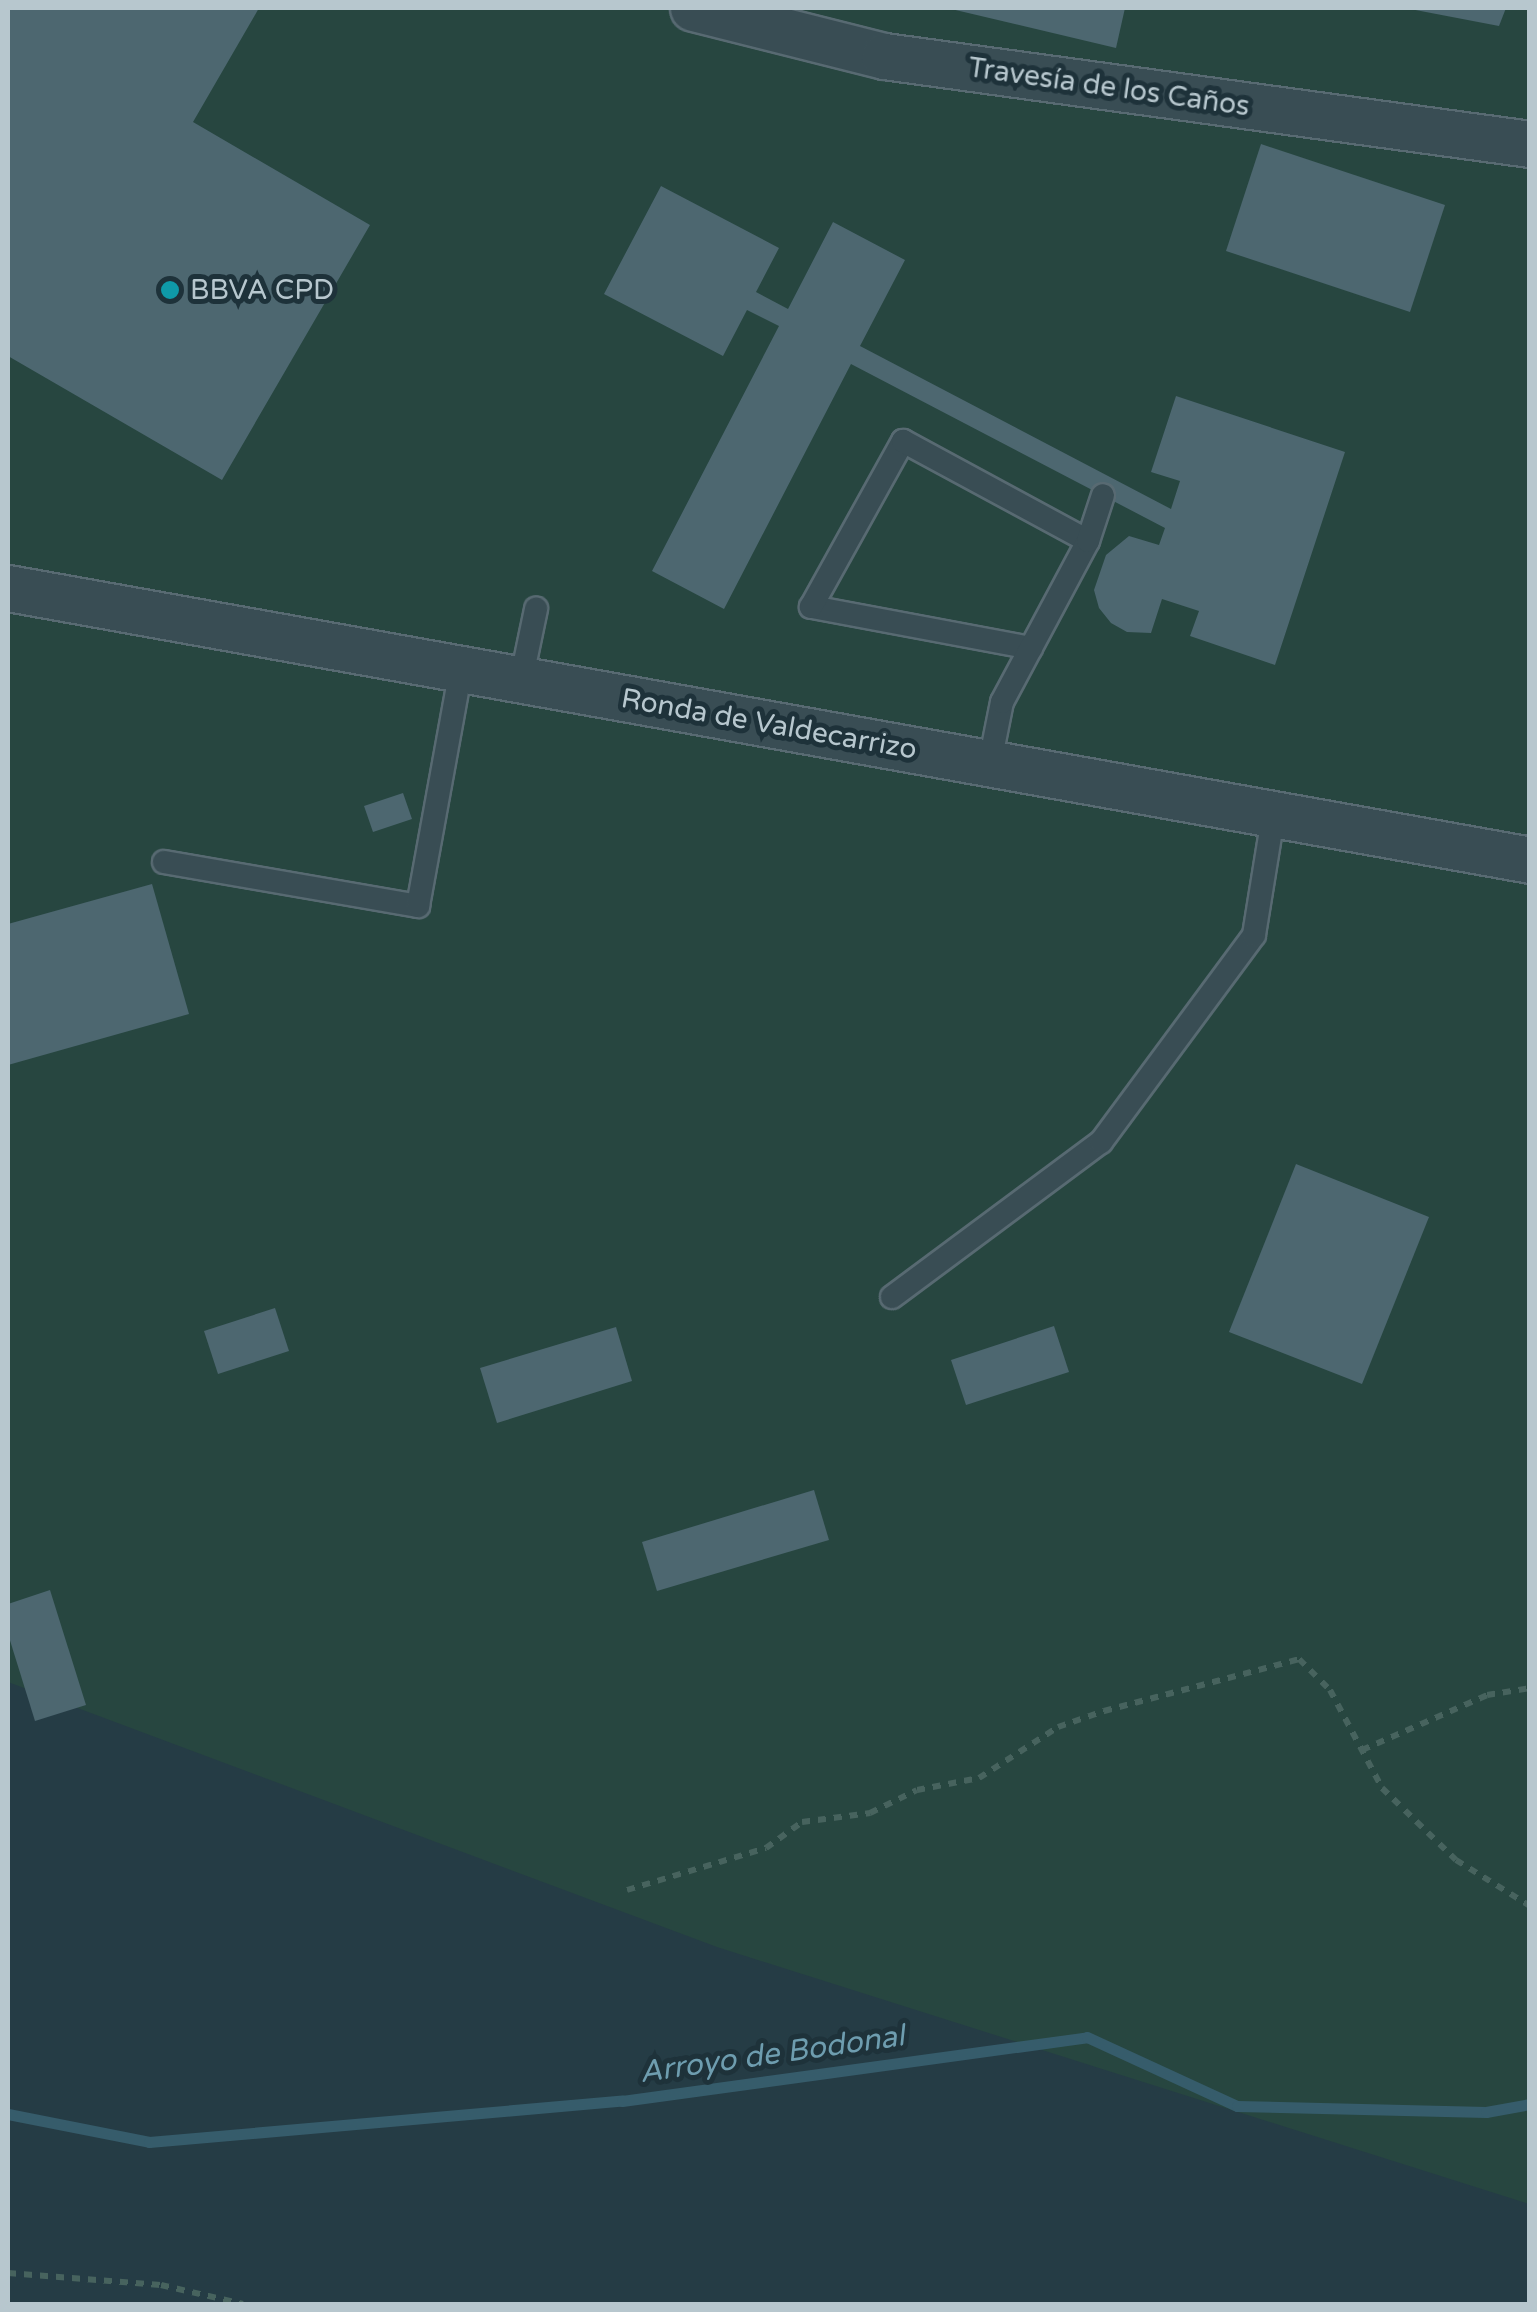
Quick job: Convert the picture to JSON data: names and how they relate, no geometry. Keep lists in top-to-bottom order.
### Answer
{
  "streets": {
    "street": ["Travesía de los Caños", "Ronda de Valdecarrizo"]
  },
  "water": ["Arroyo de Bodonal"],
  "places": ["BBVA CPD"]
}
